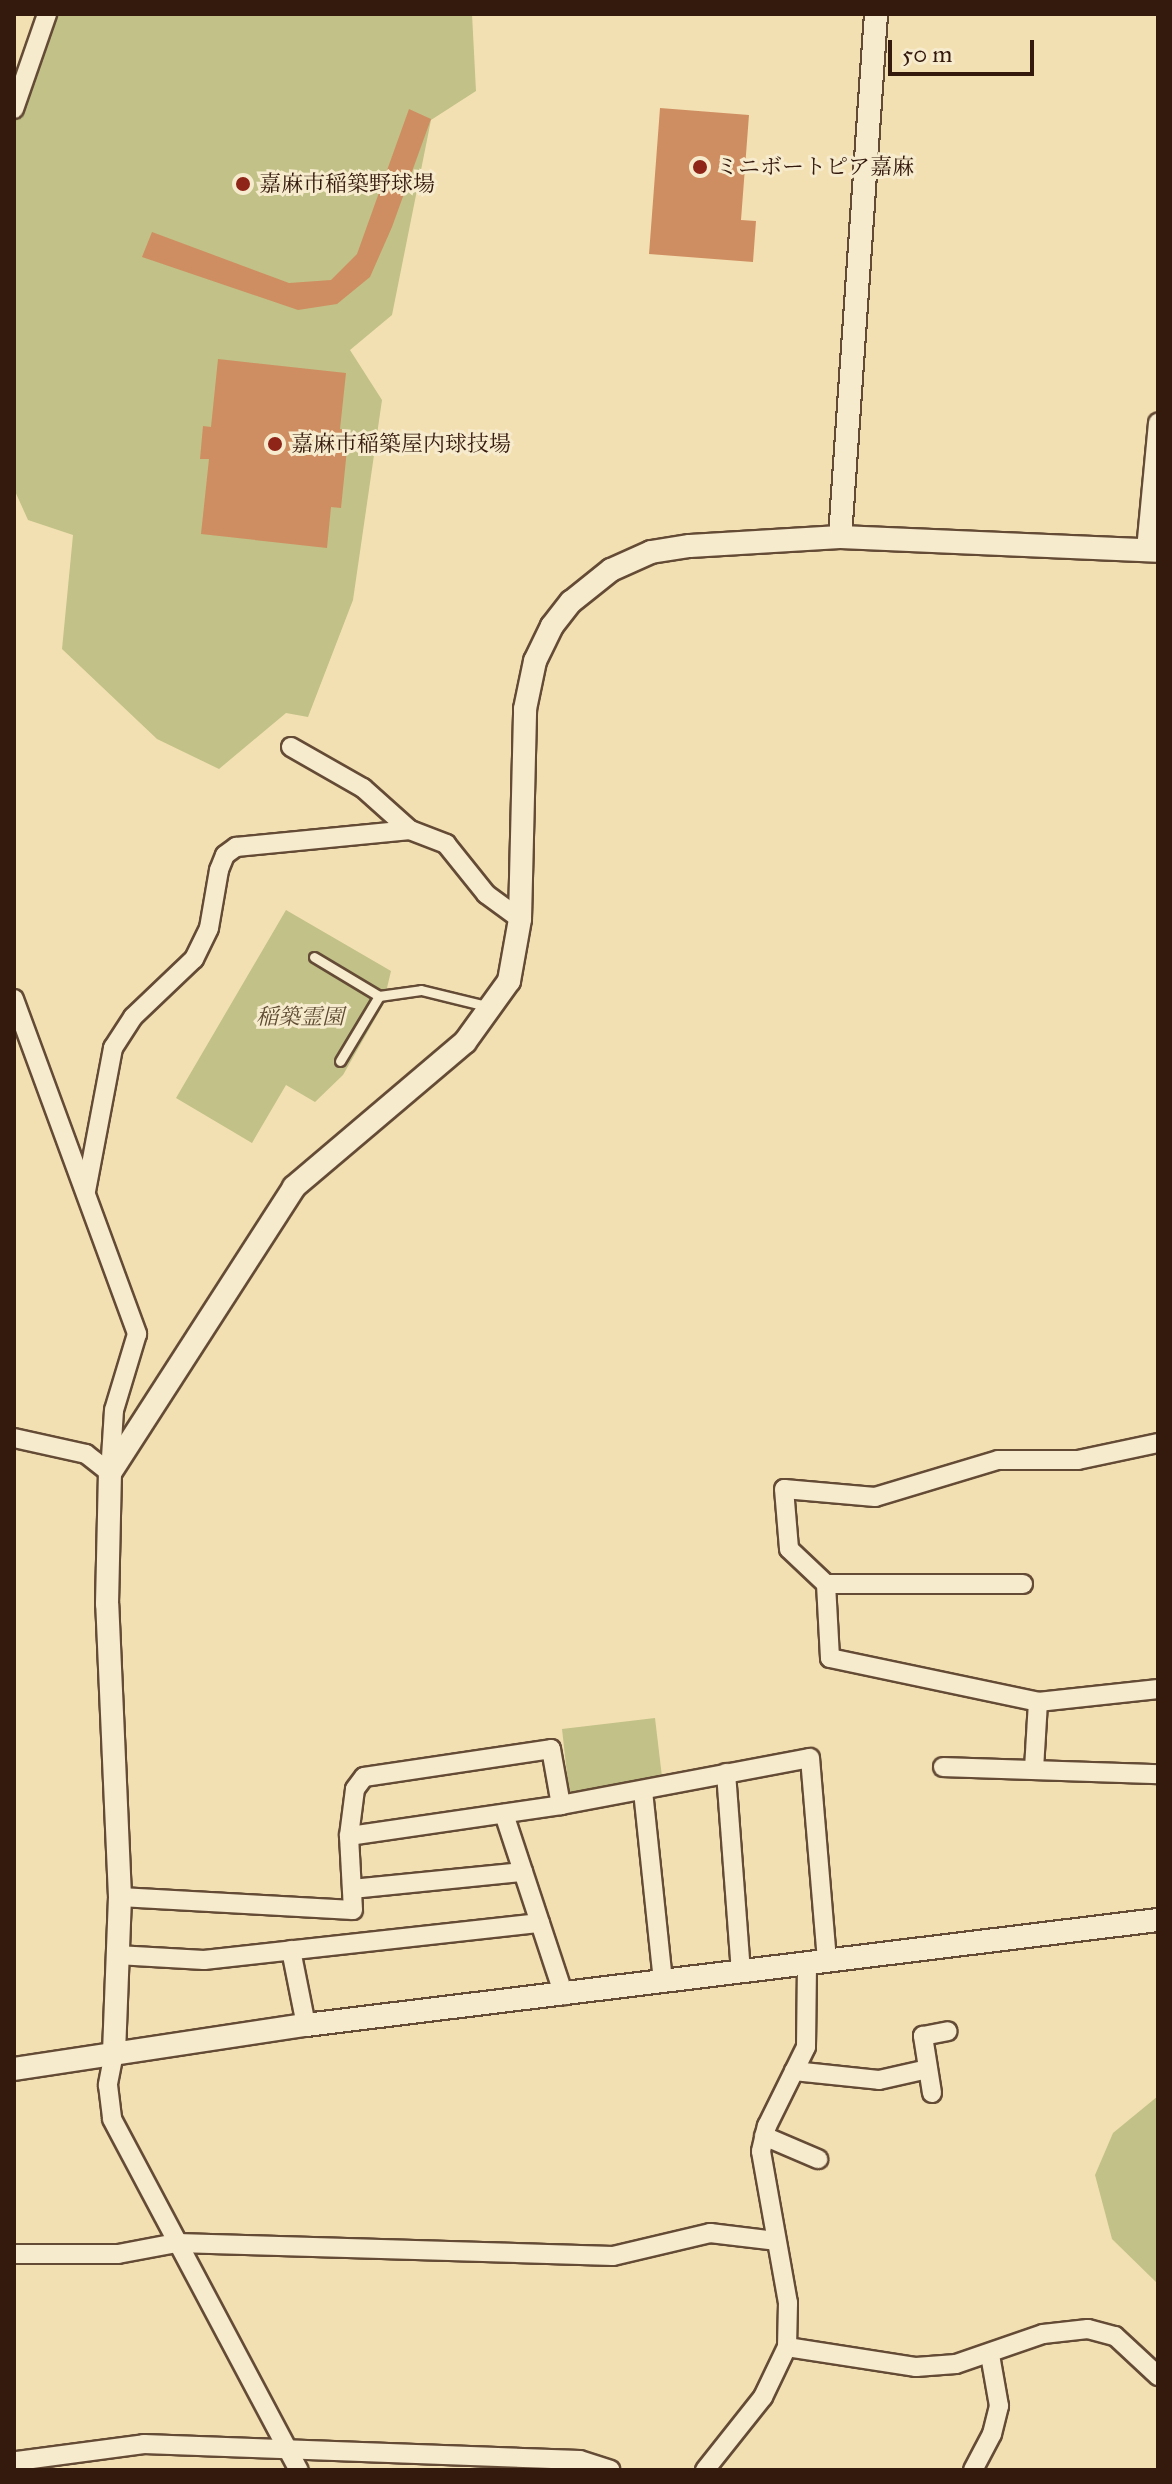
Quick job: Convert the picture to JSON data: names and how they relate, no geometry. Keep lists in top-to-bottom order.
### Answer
{
  "parks": ["稲築霊園"],
  "places": ["ミニボートピア嘉麻", "嘉麻市稲築野球場", "嘉麻市稲築屋内球技場"],
  "scale_bar": "50 m"
}
